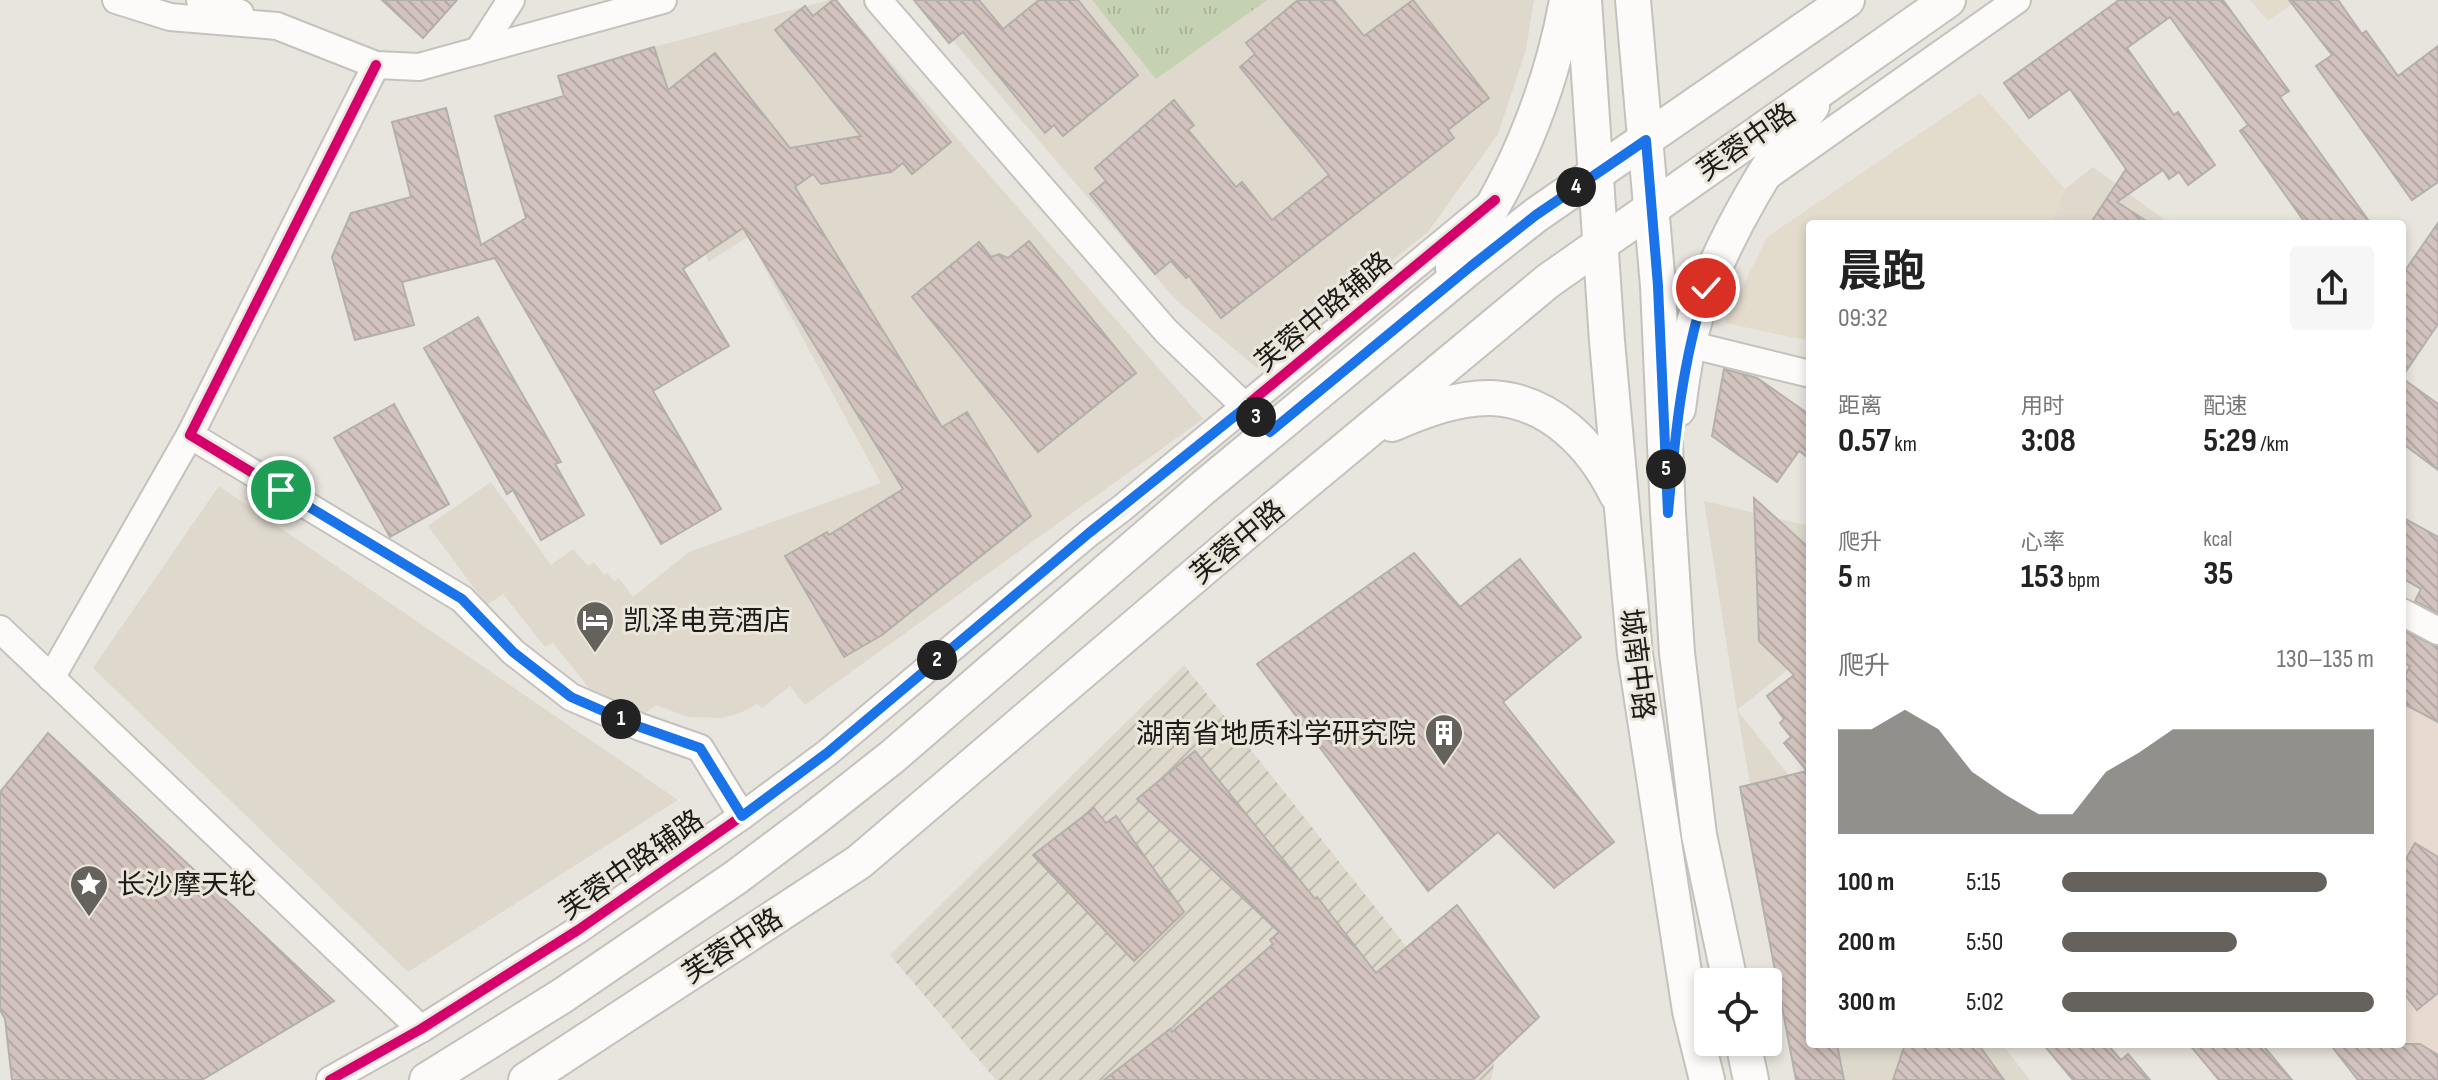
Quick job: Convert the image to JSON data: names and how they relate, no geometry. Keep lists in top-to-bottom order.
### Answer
{
  "streets": {
    "main road": ["芙蓉中路", "城南中路"],
    "street": ["芙蓉中路辅路"]
  },
  "crossings": [
    ["芙蓉中路", "城南中路"]
  ],
  "places": {
    "hotel": ["凯泽电竞酒店"],
    "building": ["湖南省地质科学研究院"],
    "place": ["长沙摩天轮"]
  },
  "page": {
    "pins": [
      "4",
      "3",
      "5",
      "2",
      "1"
    ],
    "heading": ["晨跑", "09:32"],
    "stats": [
      ["距离", "0.57 km"],
      ["用时", "3:08"],
      ["配速", "5:29 /km"],
      ["爬升", "5 m"],
      ["心率", "153 bpm"],
      ["kcal", "35"]
    ],
    "chart": ["爬升", "130–135 m"],
    "list": [
      {
        "name": "100 m",
        "note": "5:15"
      },
      {
        "name": "200 m",
        "note": "5:50"
      },
      {
        "name": "300 m",
        "note": "5:02"
      }
    ]
  }
}
